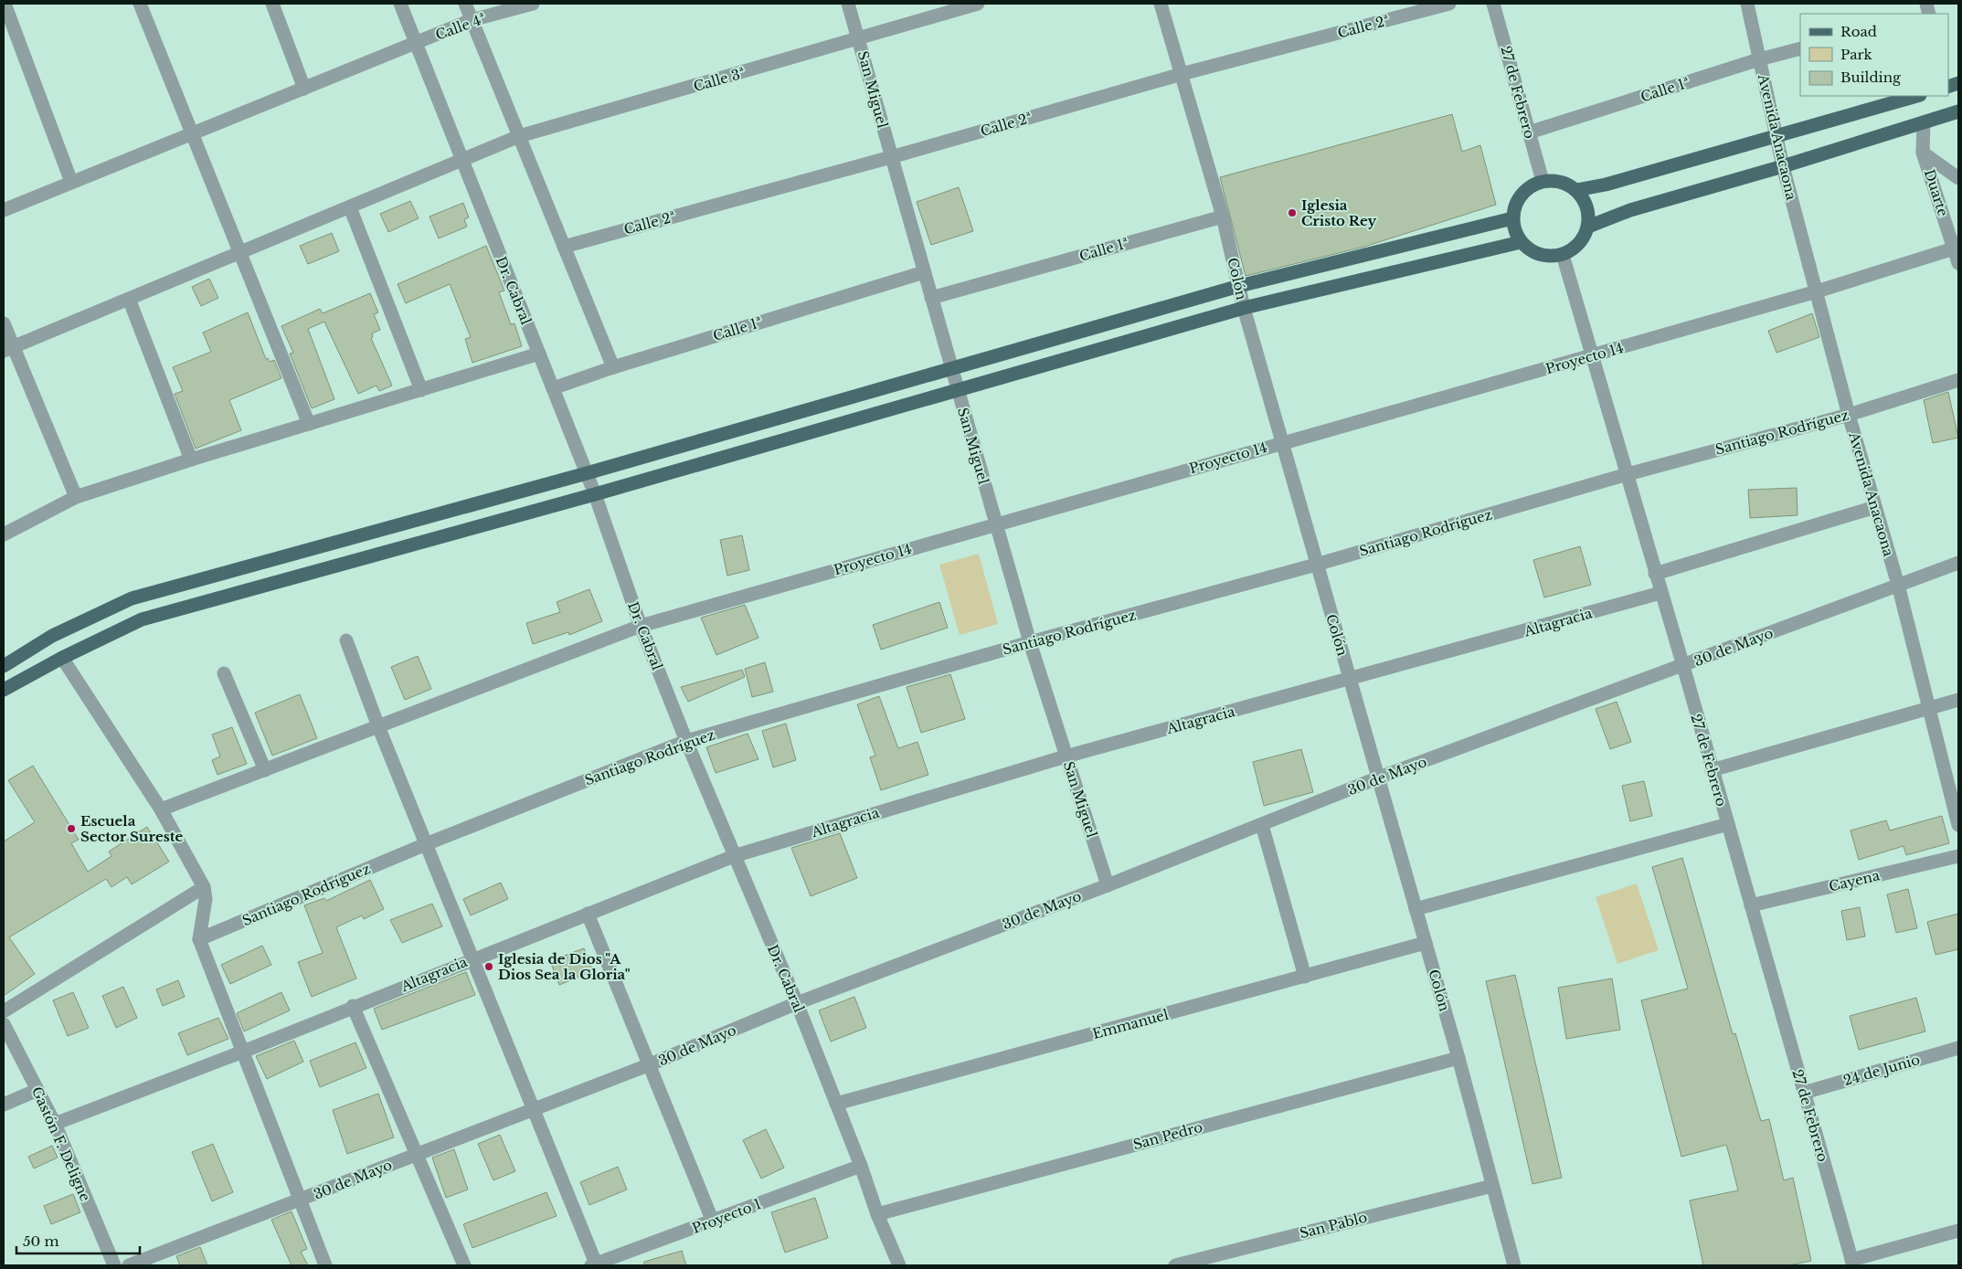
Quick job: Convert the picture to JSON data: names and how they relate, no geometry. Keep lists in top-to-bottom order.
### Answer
{
  "streets": {
    "street": [
      "Calle 4ª",
      "Calle 2ª",
      "Calle 3ª",
      "San Miguel",
      "Calle 1ª",
      "27 de Febrero",
      "Avenida Anacaona",
      "Duarte",
      "Colón",
      "Dr. Cabral",
      "Proyecto 14",
      "Santiago Rodríguez",
      "Altagracia",
      "30 de Mayo",
      "Cayena",
      "Emmanuel",
      "24 de Junio",
      "San Pedro",
      "Gastón F. Deligne",
      "Proyecto 1",
      "San Pablo"
    ]
  },
  "crossings": [
    ["Calle 4ª", "Dr. Cabral"],
    ["Calle 2ª", "San Miguel"],
    ["Calle 2ª", "Colón"],
    ["Calle 3ª", "San Miguel"],
    ["Calle 3ª", "Dr. Cabral"],
    ["San Miguel", "Calle 1ª"],
    ["San Miguel", "Proyecto 14"],
    ["San Miguel", "Santiago Rodríguez"],
    ["San Miguel", "Altagracia"],
    ["San Miguel", "30 de Mayo"],
    ["Calle 1ª", "27 de Febrero"],
    ["Calle 1ª", "Avenida Anacaona"],
    ["Calle 1ª", "Colón"],
    ["Calle 1ª", "Dr. Cabral"],
    ["27 de Febrero", "Proyecto 14"],
    ["27 de Febrero", "Santiago Rodríguez"],
    ["27 de Febrero", "Altagracia"],
    ["27 de Febrero", "30 de Mayo"],
    ["27 de Febrero", "Cayena"],
    ["27 de Febrero", "24 de Junio"],
    ["Avenida Anacaona", "Proyecto 14"],
    ["Avenida Anacaona", "Santiago Rodríguez"],
    ["Avenida Anacaona", "30 de Mayo"],
    ["Duarte", "Proyecto 14"],
    ["Colón", "Proyecto 14"],
    ["Colón", "Santiago Rodríguez"],
    ["Colón", "Altagracia"],
    ["Colón", "30 de Mayo"],
    ["Colón", "Emmanuel"],
    ["Colón", "San Pedro"],
    ["Colón", "San Pablo"],
    ["Dr. Cabral", "Proyecto 14"],
    ["Dr. Cabral", "Santiago Rodríguez"],
    ["Dr. Cabral", "Altagracia"],
    ["Dr. Cabral", "30 de Mayo"],
    ["Dr. Cabral", "Emmanuel"],
    ["Dr. Cabral", "San Pedro"],
    ["Dr. Cabral", "Proyecto 1"],
    ["Altagracia", "Gastón F. Deligne"]
  ],
  "places": ["Iglesia Cristo Rey", "Escuela Sector Sureste", "Iglesia de Dios \"A Dios Sea la Gloria\""],
  "legend": ["Road", "Park", "Building"],
  "scale_bar": "50 m"
}
